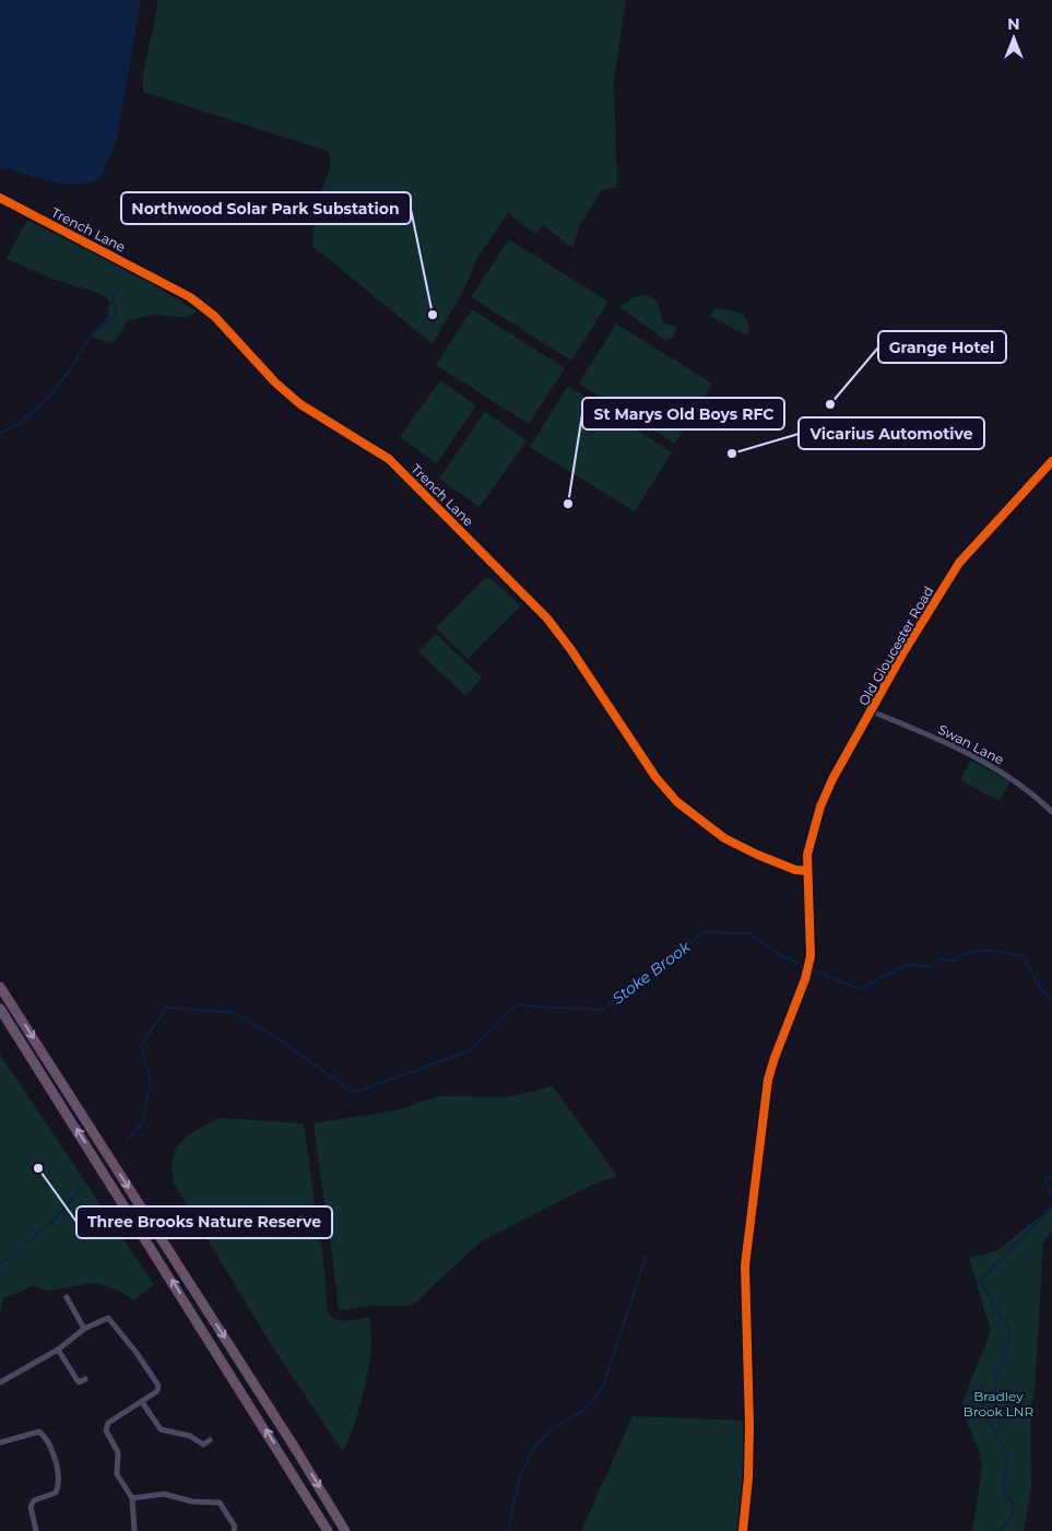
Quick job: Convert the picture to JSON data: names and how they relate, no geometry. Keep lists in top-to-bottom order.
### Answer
{
  "streets": {
    "main road": ["Trench Lane", "Old Gloucester Road"],
    "street": ["Swan Lane"]
  },
  "crossings": [
    ["Trench Lane", "Old Gloucester Road"],
    ["Old Gloucester Road", "Swan Lane"]
  ],
  "water": ["Stoke Brook"],
  "parks": ["Bradley Brook LNR"],
  "places": [
    "Northwood Solar Park Substation",
    "Grange Hotel",
    "Vicarius Automotive",
    "St Marys Old Boys RFC",
    "Three Brooks Nature Reserve"
  ],
  "north": "top"
}
